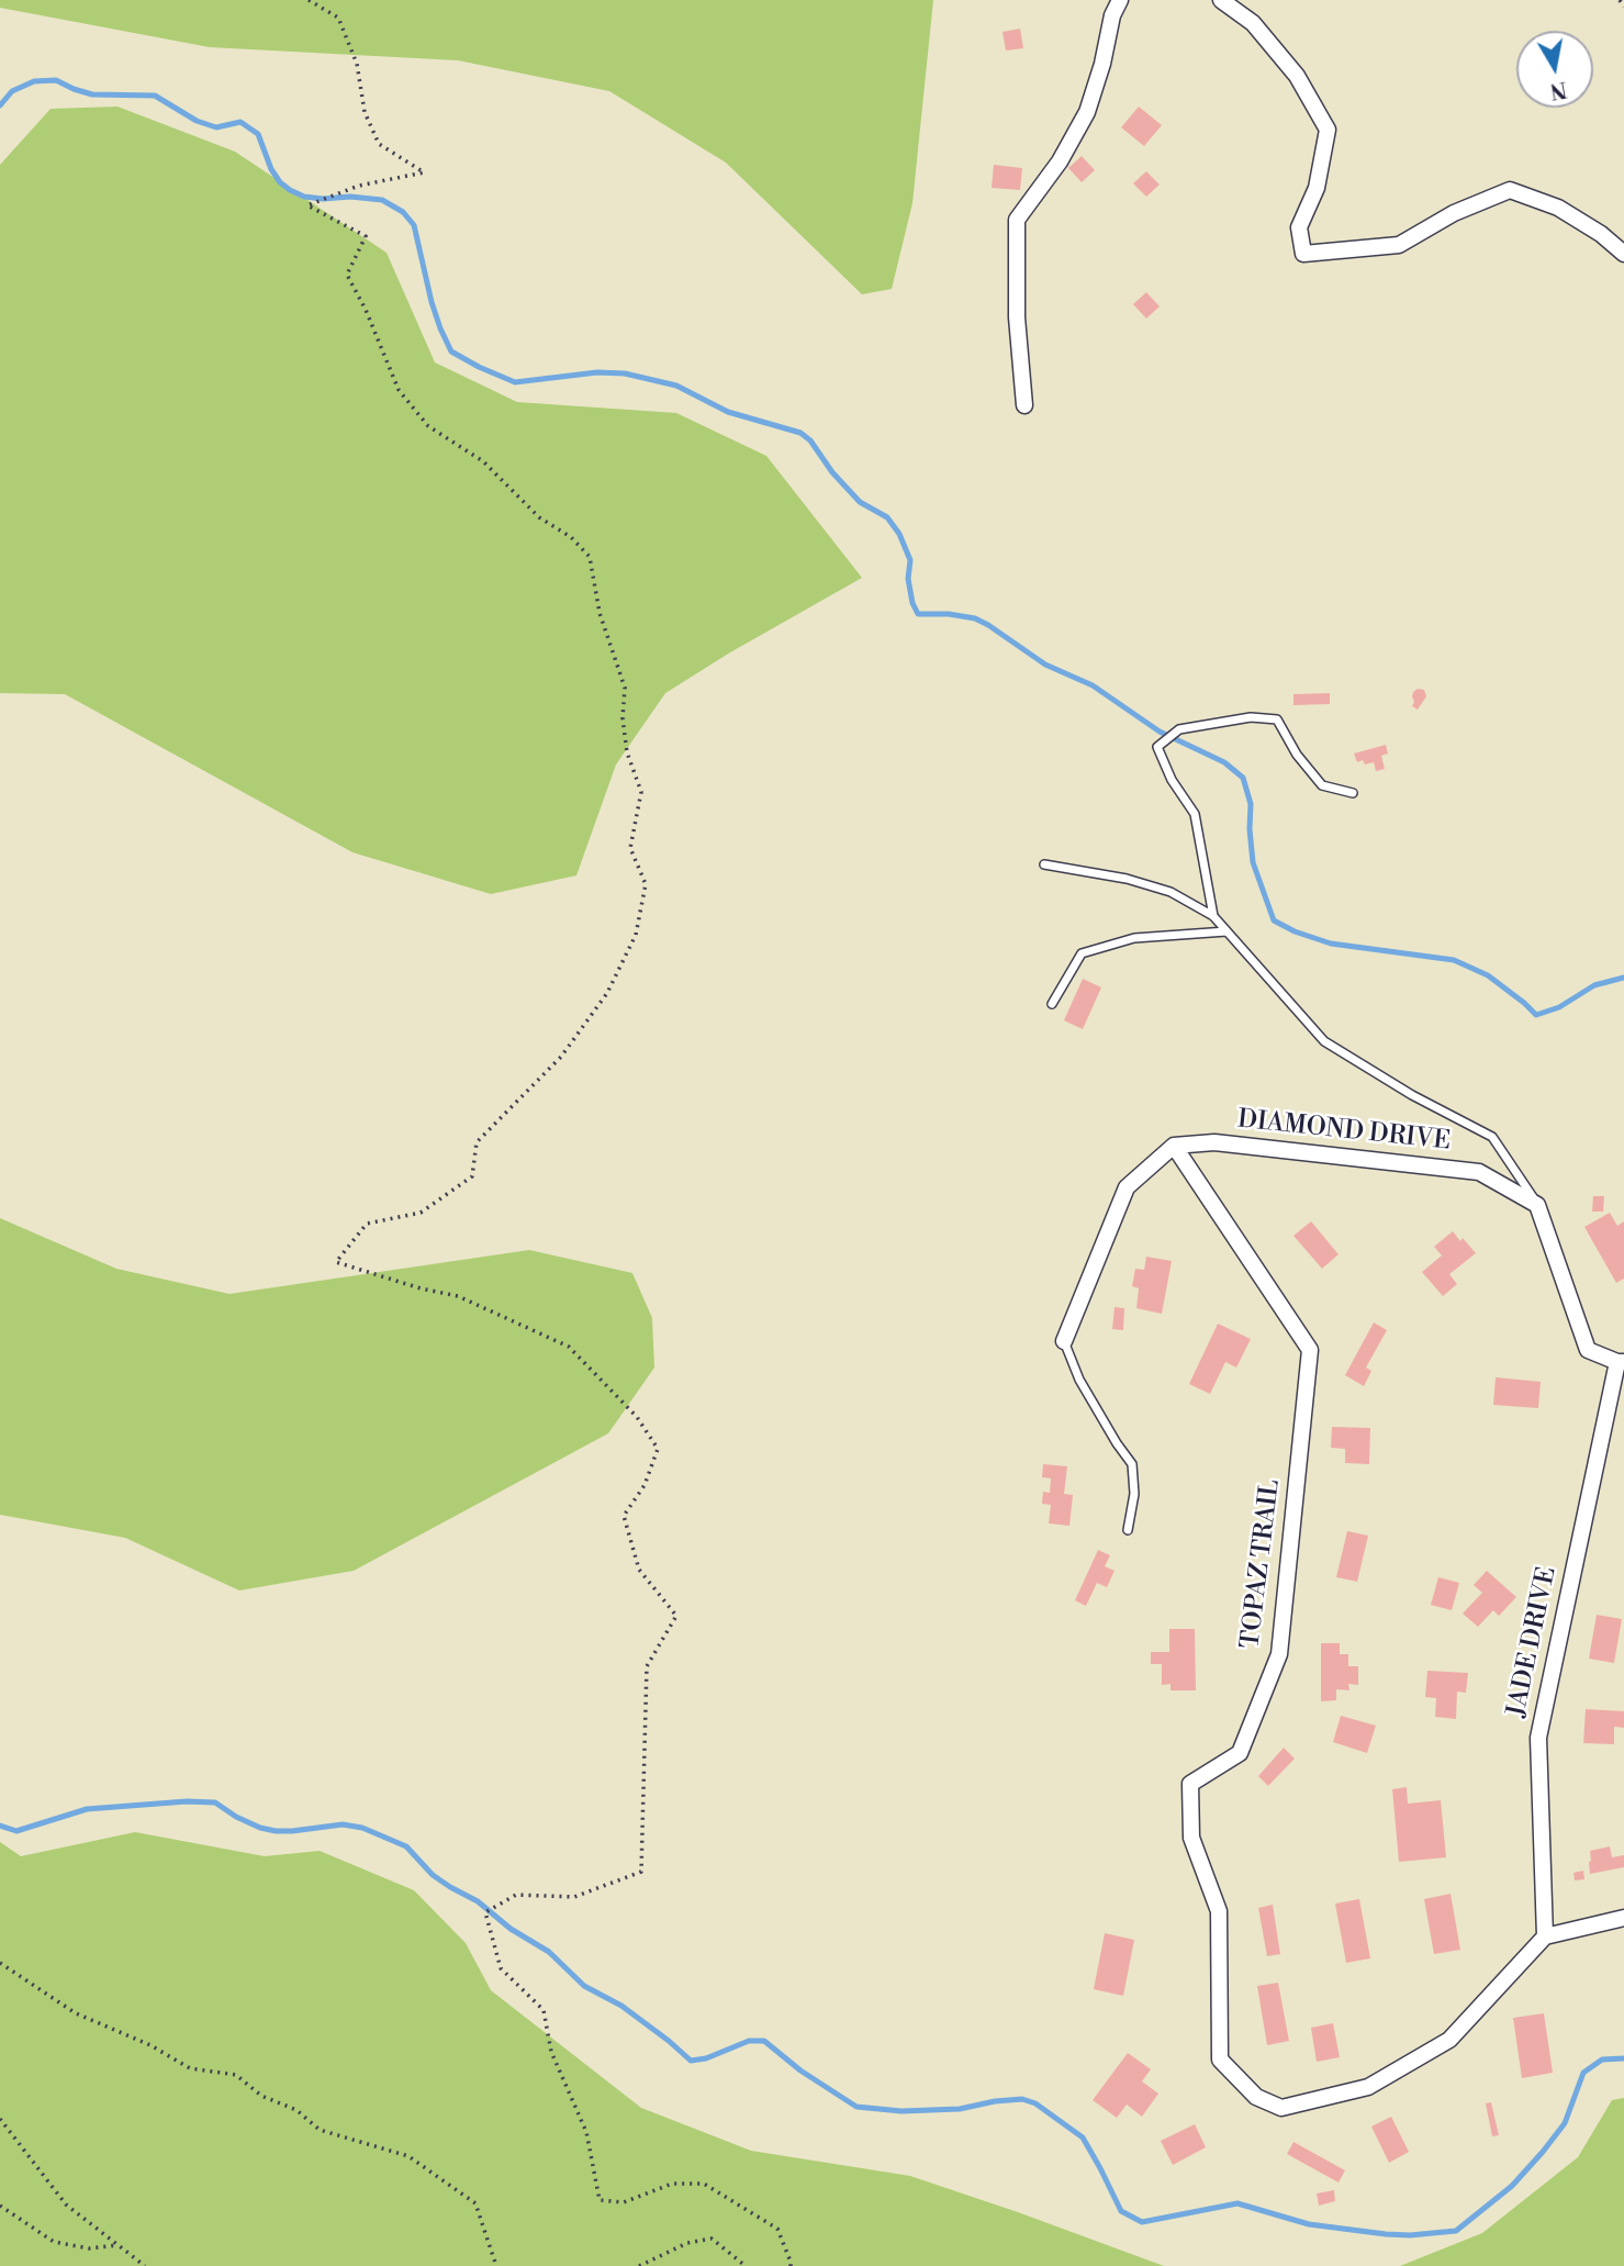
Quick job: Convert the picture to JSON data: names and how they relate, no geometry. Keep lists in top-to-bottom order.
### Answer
{
  "streets": {
    "street": ["DIAMOND DRIVE", "TOPAZ TRAIL", "JADE DRIVE"]
  },
  "crossings": [
    ["DIAMOND DRIVE", "TOPAZ TRAIL"],
    ["TOPAZ TRAIL", "JADE DRIVE"]
  ],
  "north": "bottom"
}
